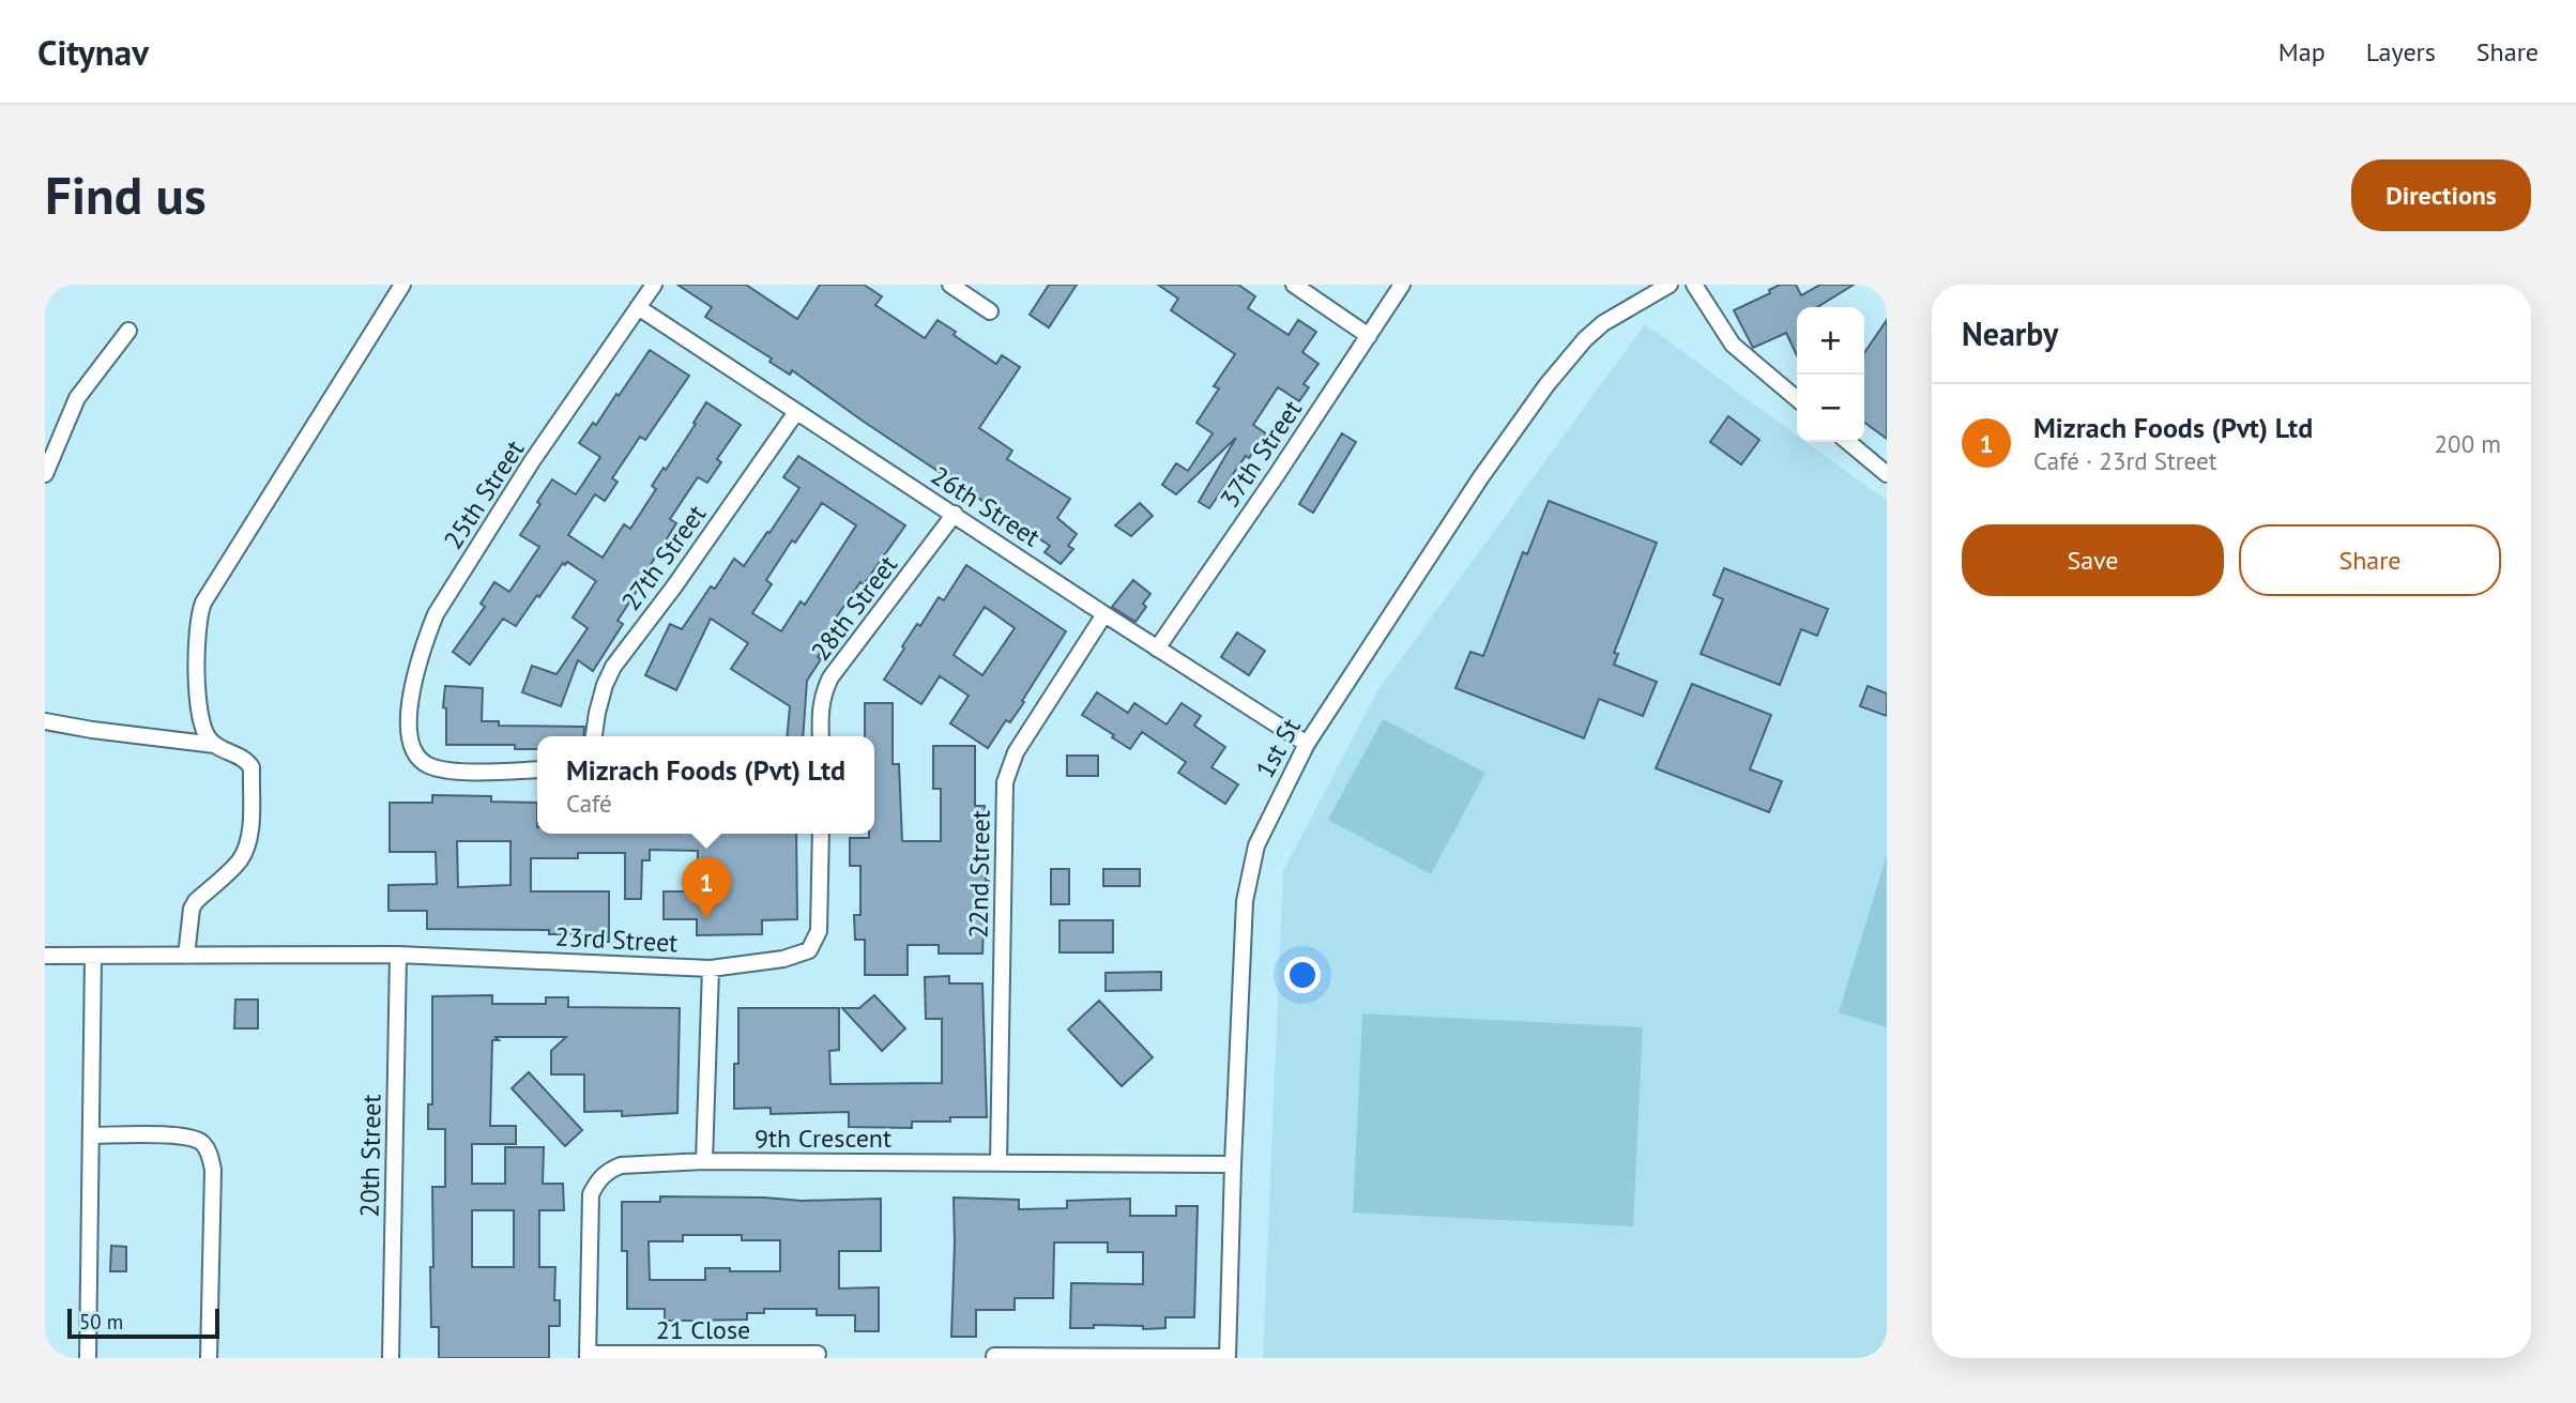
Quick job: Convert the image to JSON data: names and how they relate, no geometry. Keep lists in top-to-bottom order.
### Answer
{
  "streets": {
    "street": [
      "37th Street",
      "25th Street",
      "26th Street",
      "27th Street",
      "28th Street",
      "1st St",
      "22nd Street",
      "23rd Street",
      "9th Crescent",
      "20th Street",
      "21 Close"
    ]
  },
  "crossings": [
    ["37th Street", "26th Street"],
    ["25th Street", "26th Street"],
    ["26th Street", "27th Street"],
    ["26th Street", "28th Street"],
    ["26th Street", "1st St"],
    ["26th Street", "22nd Street"],
    ["1st St", "9th Crescent"],
    ["22nd Street", "9th Crescent"],
    ["23rd Street", "20th Street"],
    ["9th Crescent", "21 Close"]
  ],
  "scale_bar": "50 m",
  "page": {
    "header": "Citynav",
    "nav": ["Map", "Layers", "Share"],
    "buttons": [
      "Directions",
      ["Save", "Share"]
    ],
    "title": "Find us",
    "heading": "Nearby",
    "map_buttons": ["+", "−"],
    "list": [
      {
        "mark": "1",
        "name": "Mizrach Foods (Pvt) Ltd",
        "note": "Café · 23rd Street",
        "value": "200 m"
      }
    ],
    "popup": ["Mizrach Foods (Pvt) Ltd", "Café"],
    "pins": "1",
    "scale": "50 m"
  }
}
